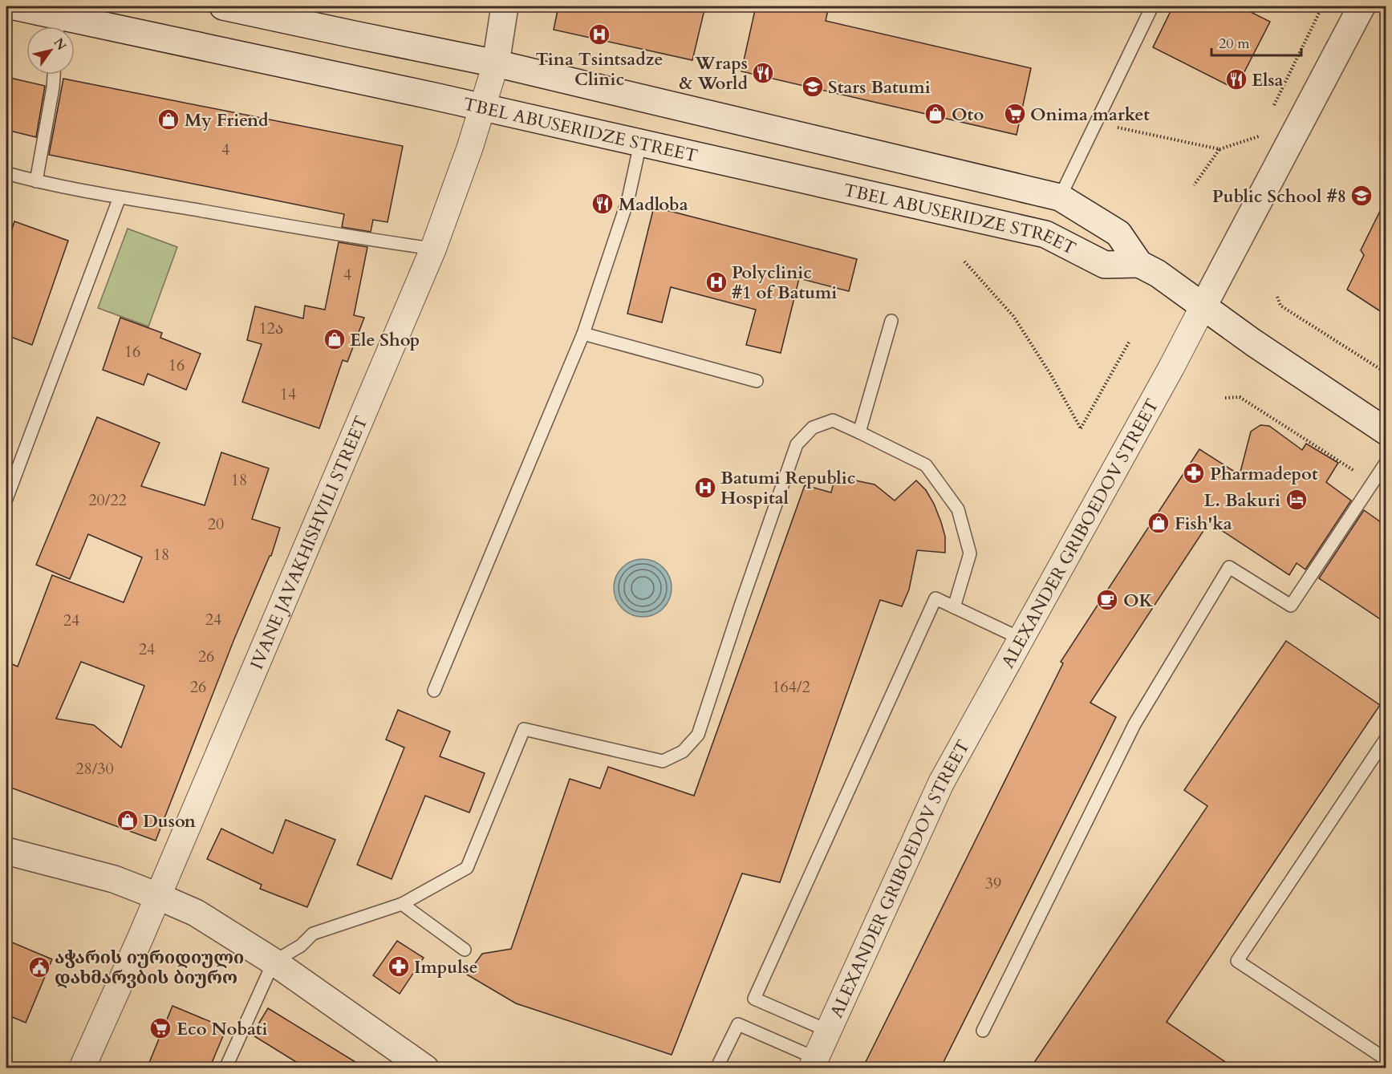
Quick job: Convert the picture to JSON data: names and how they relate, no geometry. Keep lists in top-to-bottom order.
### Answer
{
  "streets": {
    "main road": ["TBEL ABUSERIDZE STREET", "ALEXANDER GRIBOEDOV STREET", "IVANE JAVAKHISHVILI STREET"]
  },
  "crossings": [
    ["TBEL ABUSERIDZE STREET", "IVANE JAVAKHISHVILI STREET"]
  ],
  "places": {
    "hospital": ["Tina Tsintsadze Clinic", "Polyclinic #1 of Batumi", "Batumi Republic Hospital"],
    "restaurant": ["Wraps & World", "Elsa", "Madloba"],
    "school or university": ["Stars Batumi", "Public School #8"],
    "shop": [
      "Oto",
      "My Friend",
      "Ele Shop",
      "Fish'ka",
      "Duson"
    ],
    "supermarket": ["Onima market", "Eco Nobati"],
    "pharmacy": ["Pharmadepot", "Impulse"],
    "hotel": ["L. Bakuri"],
    "cafe": ["OK"],
    "public building": ["აჭარის იურიდიული დახმარვბის ბიურო"]
  },
  "house_numbers": [
    "4",
    "4",
    "12ა",
    "16",
    "16",
    "14",
    "18",
    "20/22",
    "20",
    "18",
    "24",
    "24",
    "24",
    "26",
    "26",
    "164/2",
    "28/30",
    "39"
  ],
  "scale_bar": "20 m",
  "north": "top right"
}
